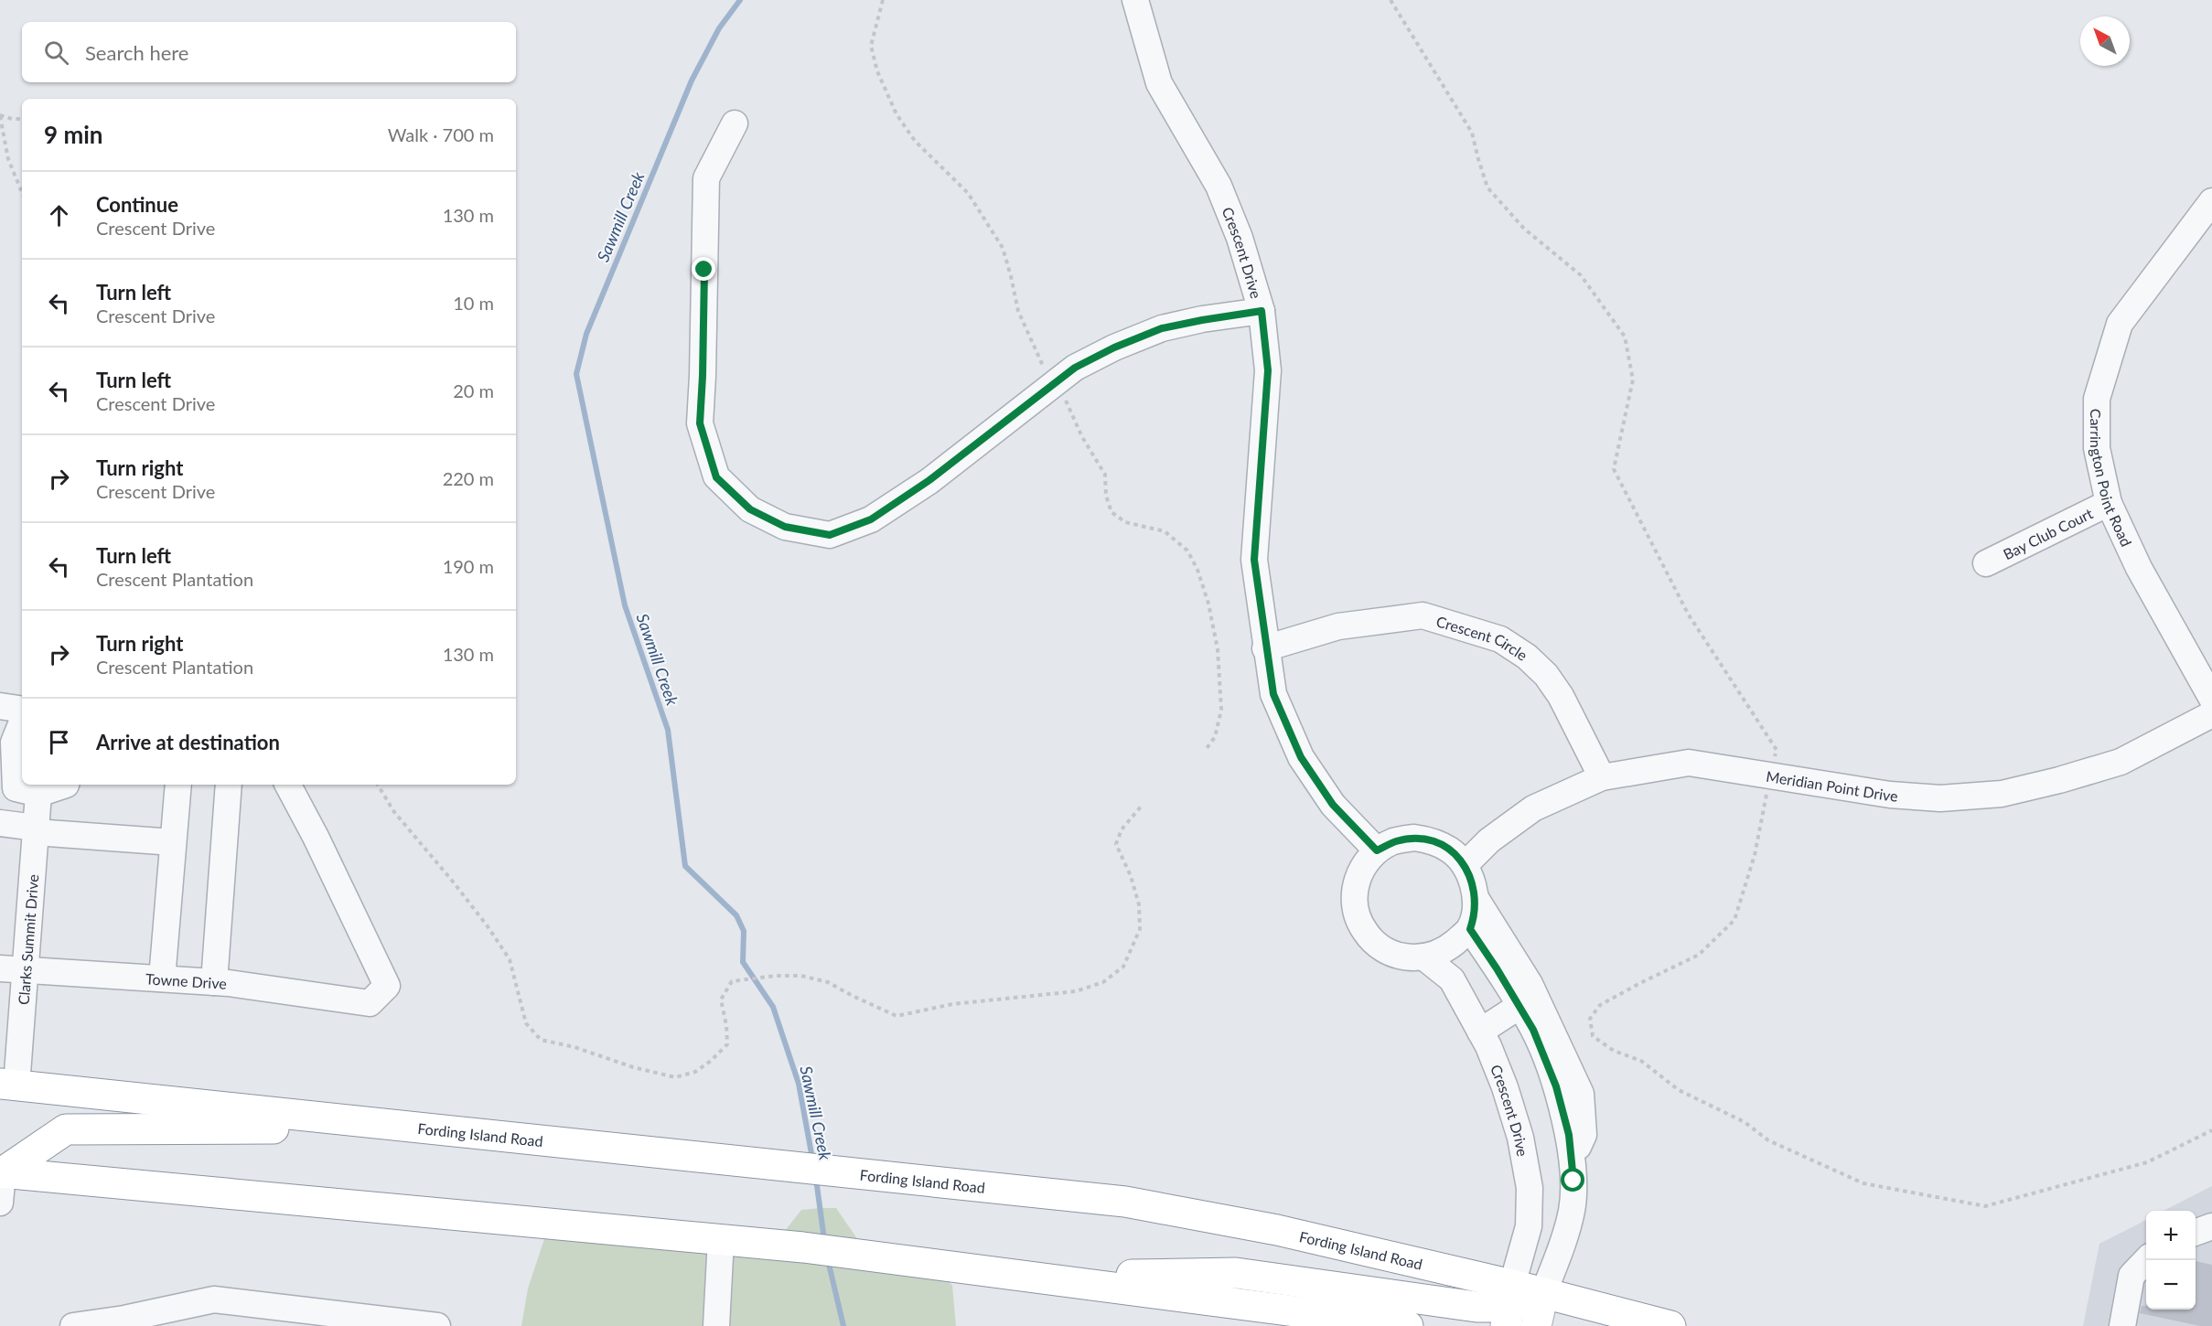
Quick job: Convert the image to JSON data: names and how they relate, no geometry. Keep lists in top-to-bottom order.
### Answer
{
  "streets": {
    "main road": ["Fording Island Road"],
    "street": [
      "Crescent Drive",
      "Carrington Point Road",
      "Bay Club Court",
      "Crescent Circle",
      "Meridian Point Drive",
      "Clarks Summit Drive",
      "Towne Drive"
    ]
  },
  "crossings": [
    ["Crescent Drive", "Crescent Circle"],
    ["Crescent Drive", "Meridian Point Drive"],
    ["Crescent Drive", "Fording Island Road"],
    ["Carrington Point Road", "Bay Club Court"],
    ["Crescent Circle", "Meridian Point Drive"],
    ["Clarks Summit Drive", "Towne Drive"],
    ["Clarks Summit Drive", "Fording Island Road"]
  ],
  "water": ["Sawmill Creek"],
  "north": "top left",
  "page": {
    "search": "Search here",
    "heading": ["9 min", "Walk · 700 m"],
    "list": [
      ["Continue", "Crescent Drive", "130 m"],
      ["Turn left", "Crescent Drive", "10 m"],
      ["Turn left", "Crescent Drive", "20 m"],
      ["Turn right", "Crescent Drive", "220 m"],
      ["Turn left", "Crescent Plantation", "190 m"],
      ["Turn right", "Crescent Plantation", "130 m"],
      "Arrive at destination"
    ],
    "map_buttons": ["+", "−"]
  }
}
